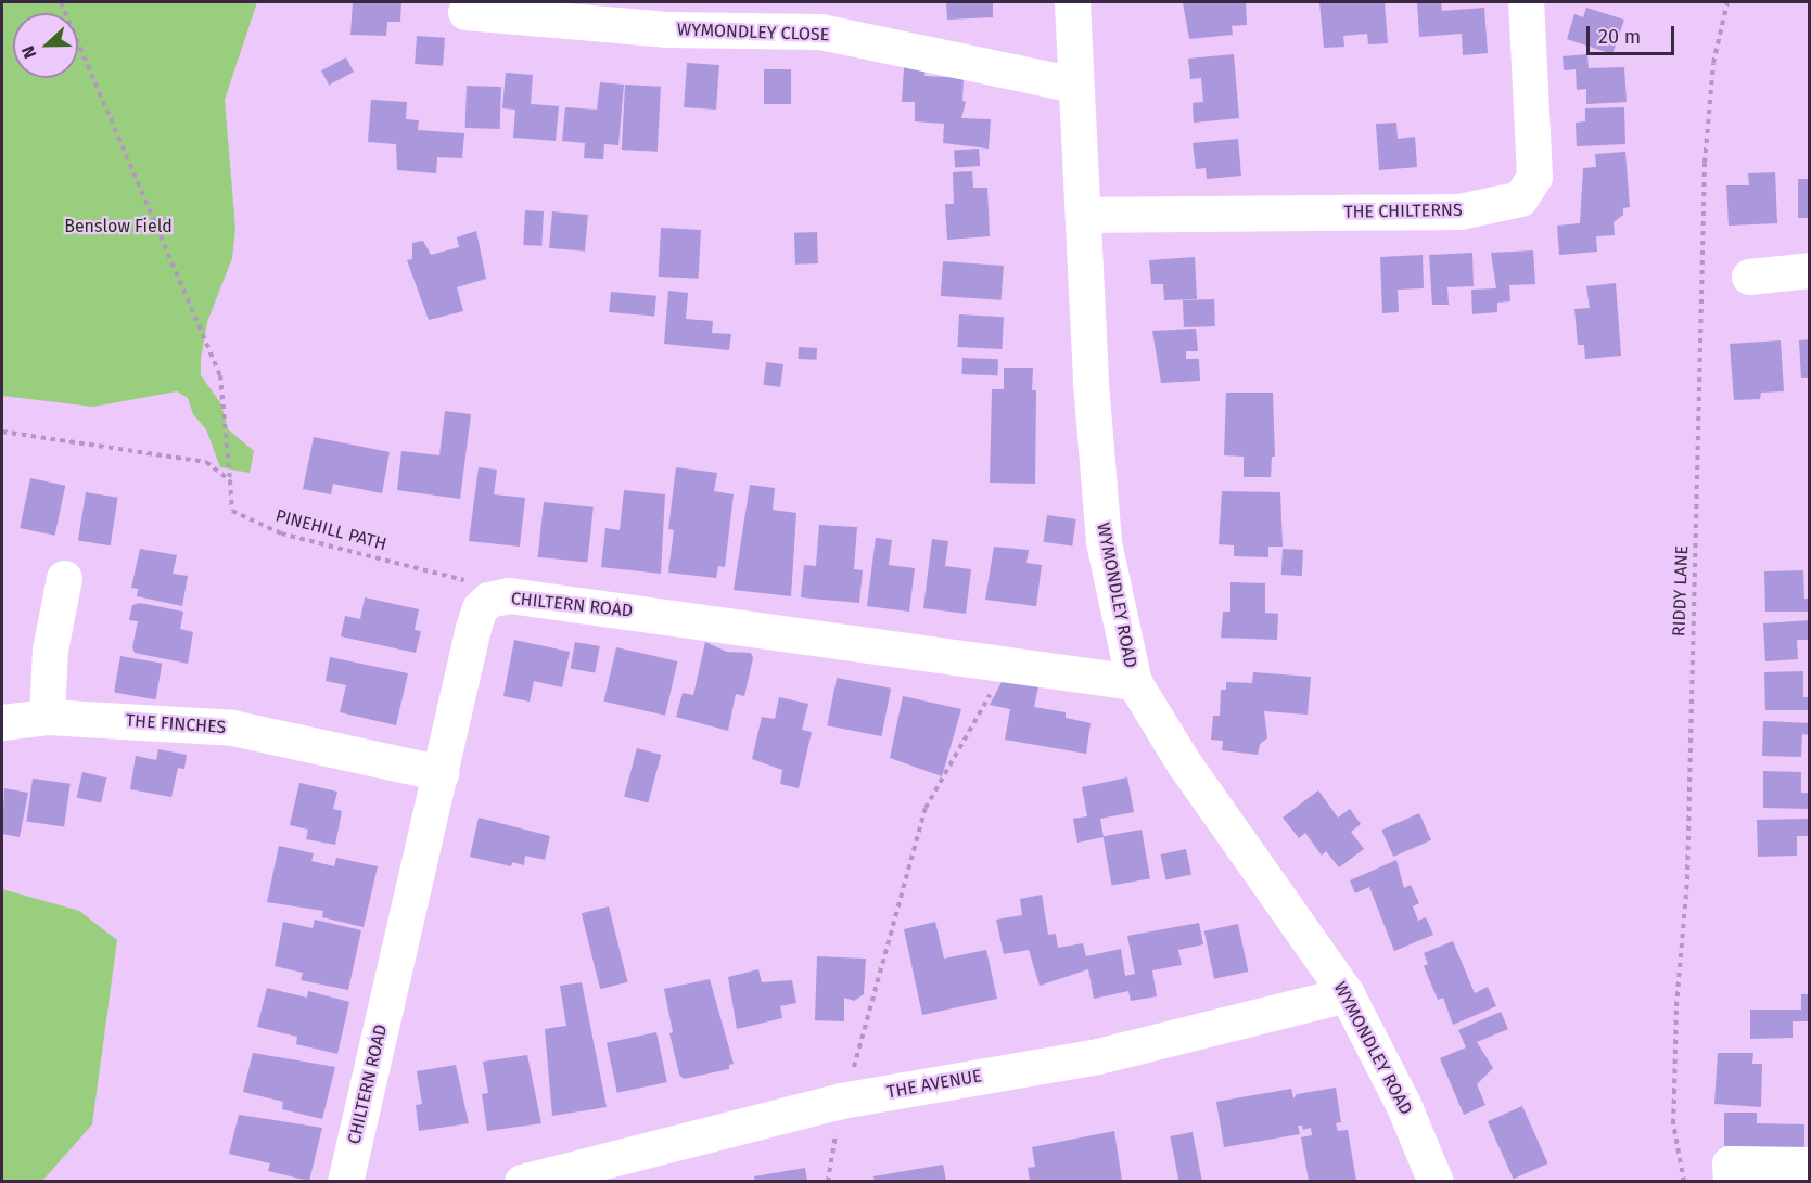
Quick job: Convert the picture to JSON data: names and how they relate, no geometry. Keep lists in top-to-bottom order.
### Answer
{
  "streets": {
    "street": [
      "WYMONDLEY CLOSE",
      "THE CHILTERNS",
      "WYMONDLEY ROAD",
      "CHILTERN ROAD",
      "THE FINCHES",
      "THE AVENUE"
    ],
    "path": ["PINEHILL PATH", "RIDDY LANE"]
  },
  "crossings": [
    ["WYMONDLEY CLOSE", "WYMONDLEY ROAD"],
    ["THE CHILTERNS", "WYMONDLEY ROAD"],
    ["PINEHILL PATH", "CHILTERN ROAD"],
    ["WYMONDLEY ROAD", "CHILTERN ROAD"],
    ["WYMONDLEY ROAD", "THE AVENUE"],
    ["CHILTERN ROAD", "THE FINCHES"]
  ],
  "parks": ["Benslow Field"],
  "scale_bar": "20 m",
  "north": "left"
}
